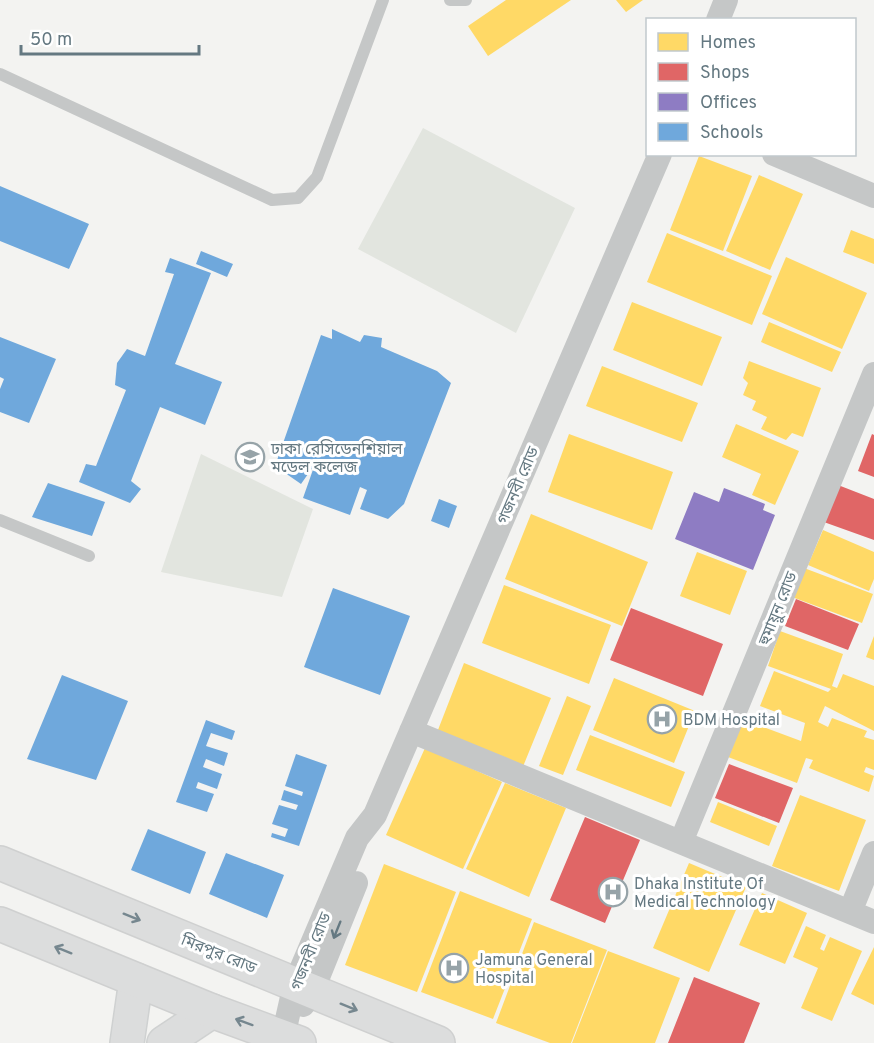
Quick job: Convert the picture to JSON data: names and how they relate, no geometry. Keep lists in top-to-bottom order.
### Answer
{
  "streets": {
    "main road": ["মিরপুর রোড"],
    "street": ["গজনবী রোড", "হুমায়ুন রোড"]
  },
  "crossings": [
    ["গজনবী রোড", "মিরপুর রোড"]
  ],
  "places": {
    "school or university": ["ঢাকা রেসিডেনশিয়াল মডেল কলেজ"],
    "hospital": ["BDM Hospital", "Dhaka Institute Of Medical Technology", "Jamuna General Hospital"]
  },
  "legend": [
    "Homes",
    "Shops",
    "Offices",
    "Schools"
  ],
  "scale_bar": "50 m"
}
